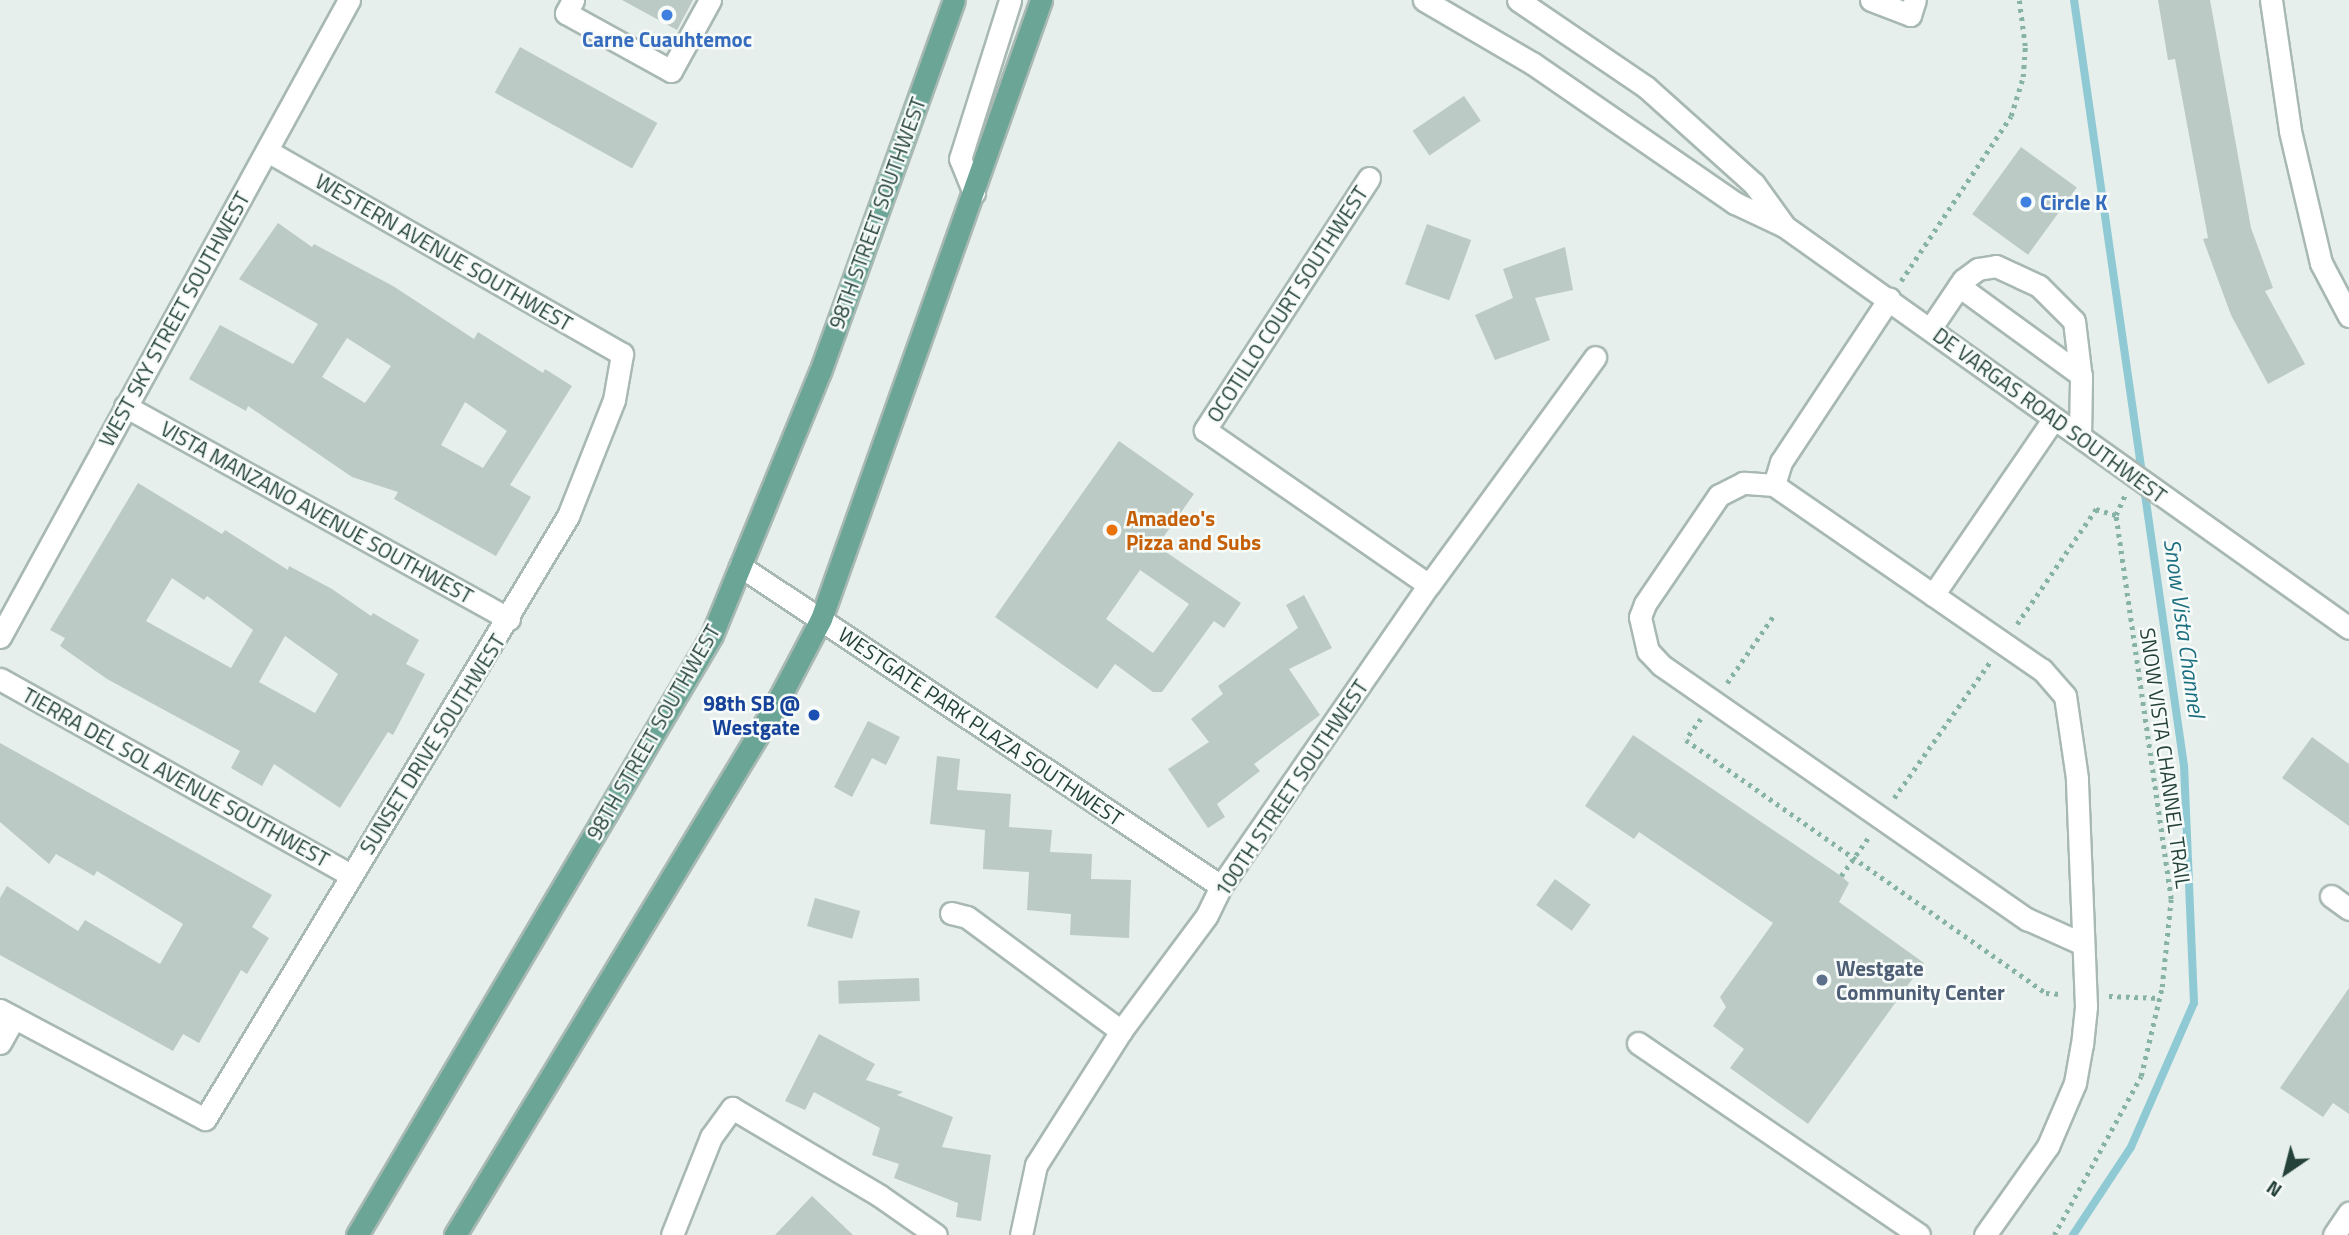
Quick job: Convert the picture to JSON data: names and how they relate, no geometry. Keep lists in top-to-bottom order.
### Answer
{
  "streets": {
    "main road": ["98TH STREET SOUTHWEST"],
    "street": [
      "WESTERN AVENUE SOUTHWEST",
      "OCOTILLO COURT SOUTHWEST",
      "WEST SKY STREET SOUTHWEST",
      "DE VARGAS ROAD SOUTHWEST",
      "VISTA MANZANO AVENUE SOUTHWEST",
      "WESTGATE PARK PLAZA SOUTHWEST",
      "SUNSET DRIVE SOUTHWEST",
      "TIERRA DEL SOL AVENUE SOUTHWEST",
      "100TH STREET SOUTHWEST"
    ],
    "path": ["SNOW VISTA CHANNEL TRAIL"]
  },
  "crossings": [
    ["98TH STREET SOUTHWEST", "WESTGATE PARK PLAZA SOUTHWEST"],
    ["WESTERN AVENUE SOUTHWEST", "WEST SKY STREET SOUTHWEST"],
    ["WESTERN AVENUE SOUTHWEST", "SUNSET DRIVE SOUTHWEST"],
    ["OCOTILLO COURT SOUTHWEST", "100TH STREET SOUTHWEST"],
    ["WEST SKY STREET SOUTHWEST", "VISTA MANZANO AVENUE SOUTHWEST"],
    ["VISTA MANZANO AVENUE SOUTHWEST", "SUNSET DRIVE SOUTHWEST"],
    ["WESTGATE PARK PLAZA SOUTHWEST", "100TH STREET SOUTHWEST"],
    ["SUNSET DRIVE SOUTHWEST", "TIERRA DEL SOL AVENUE SOUTHWEST"]
  ],
  "water": ["Snow Vista Channel"],
  "places": [
    "Carne Cuauhtemoc",
    "Circle K",
    "Amadeo's Pizza and Subs",
    "98th SB @ Westgate",
    "Westgate Community Center"
  ],
  "north": "bottom left"
}
